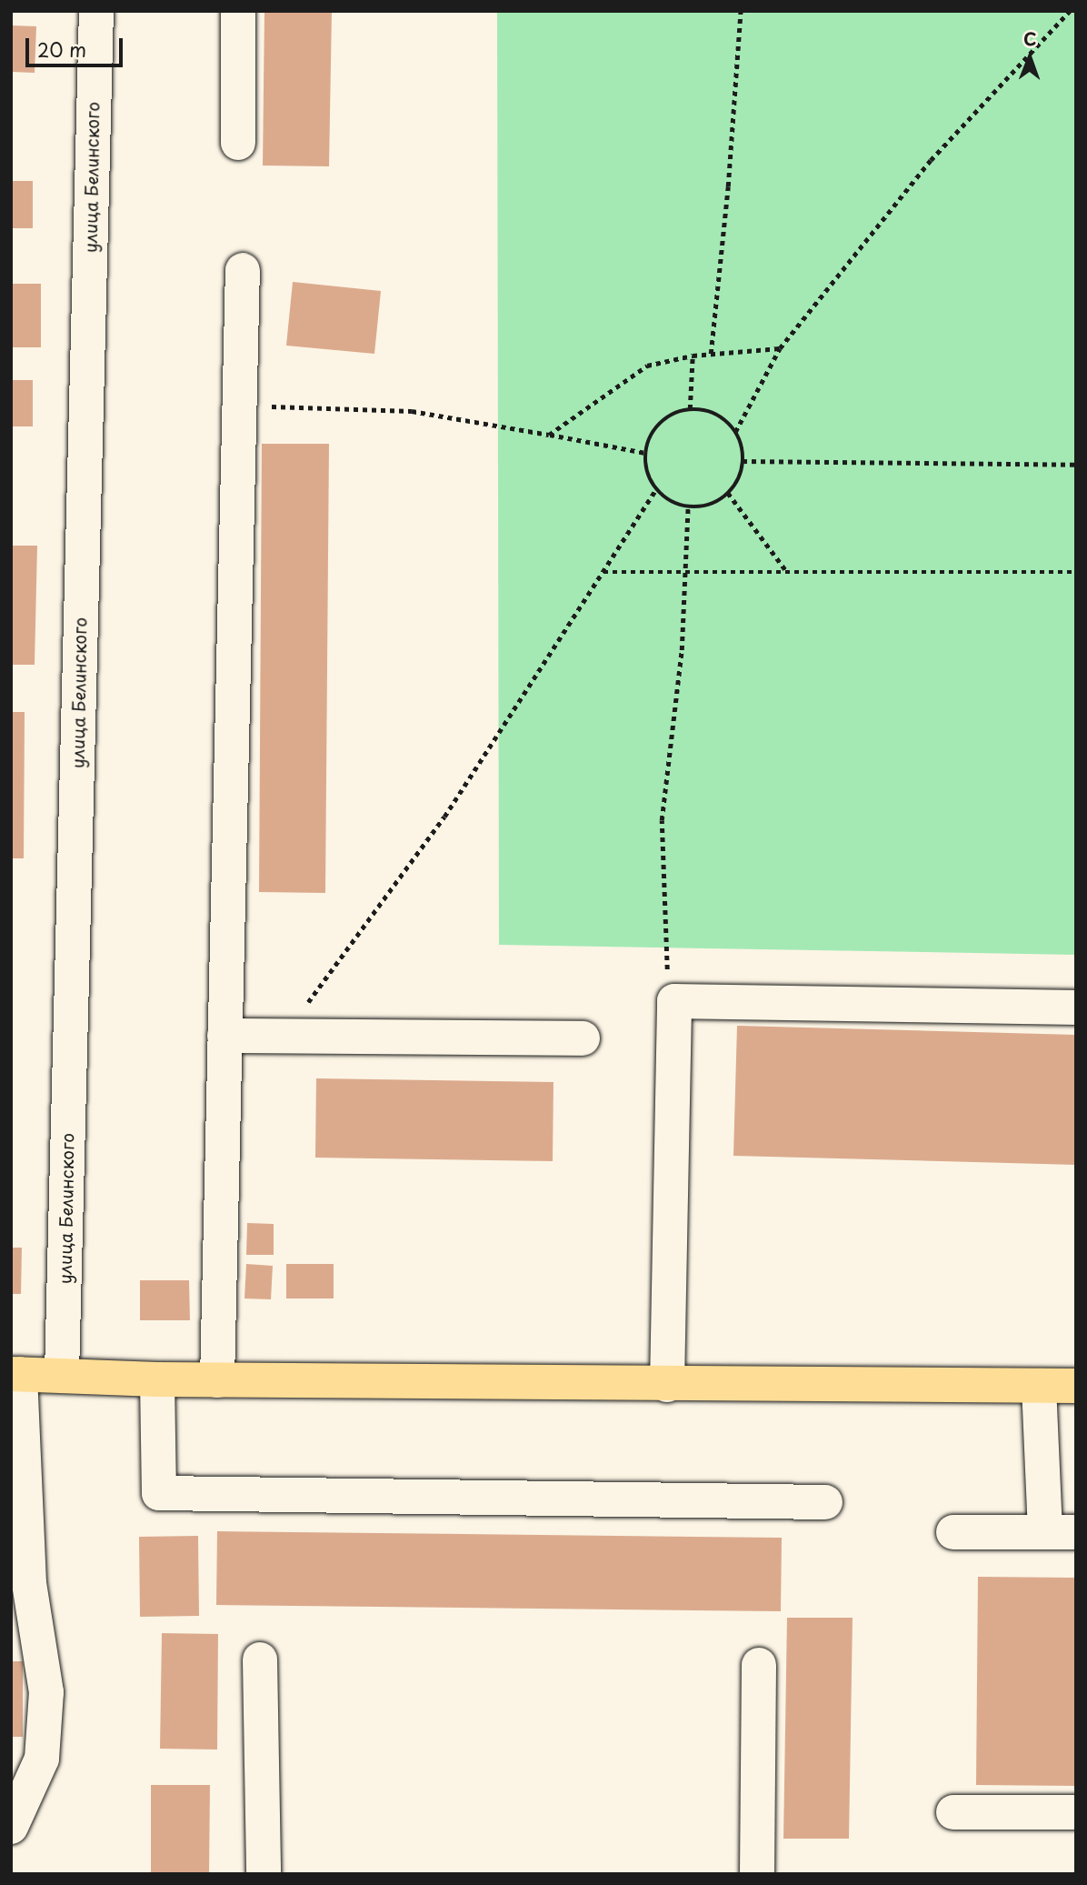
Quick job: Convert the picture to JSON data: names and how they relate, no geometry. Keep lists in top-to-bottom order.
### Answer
{
  "streets": {
    "street": ["улица Белинского"]
  },
  "scale_bar": "20 m",
  "north": "top"
}
